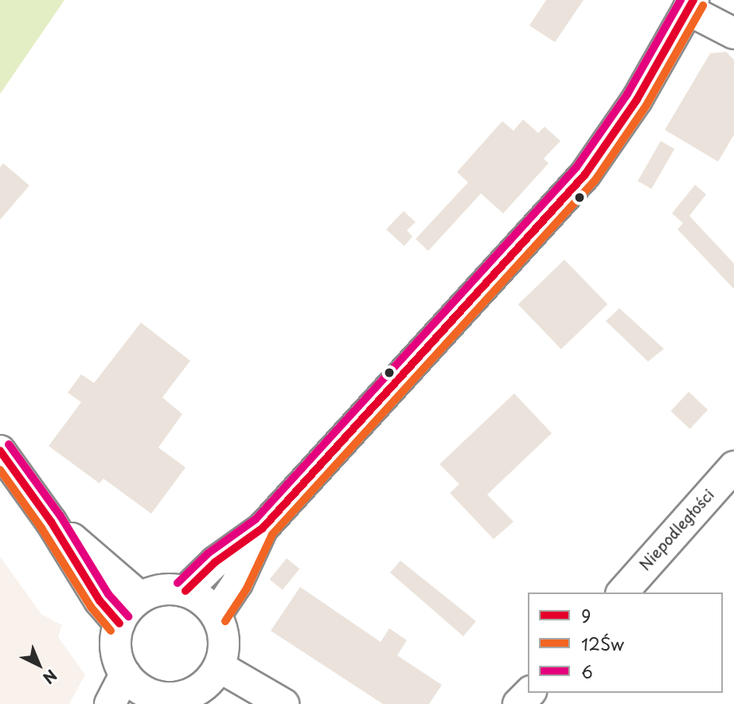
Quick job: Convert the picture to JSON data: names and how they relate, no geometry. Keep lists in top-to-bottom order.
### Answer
{
  "streets": {
    "street": ["Niepodległości"]
  },
  "lines": ["transit line 9", "transit line 6", "transit line 12Św"],
  "legend": ["9", "12Św", "6"],
  "north": "bottom right"
}
